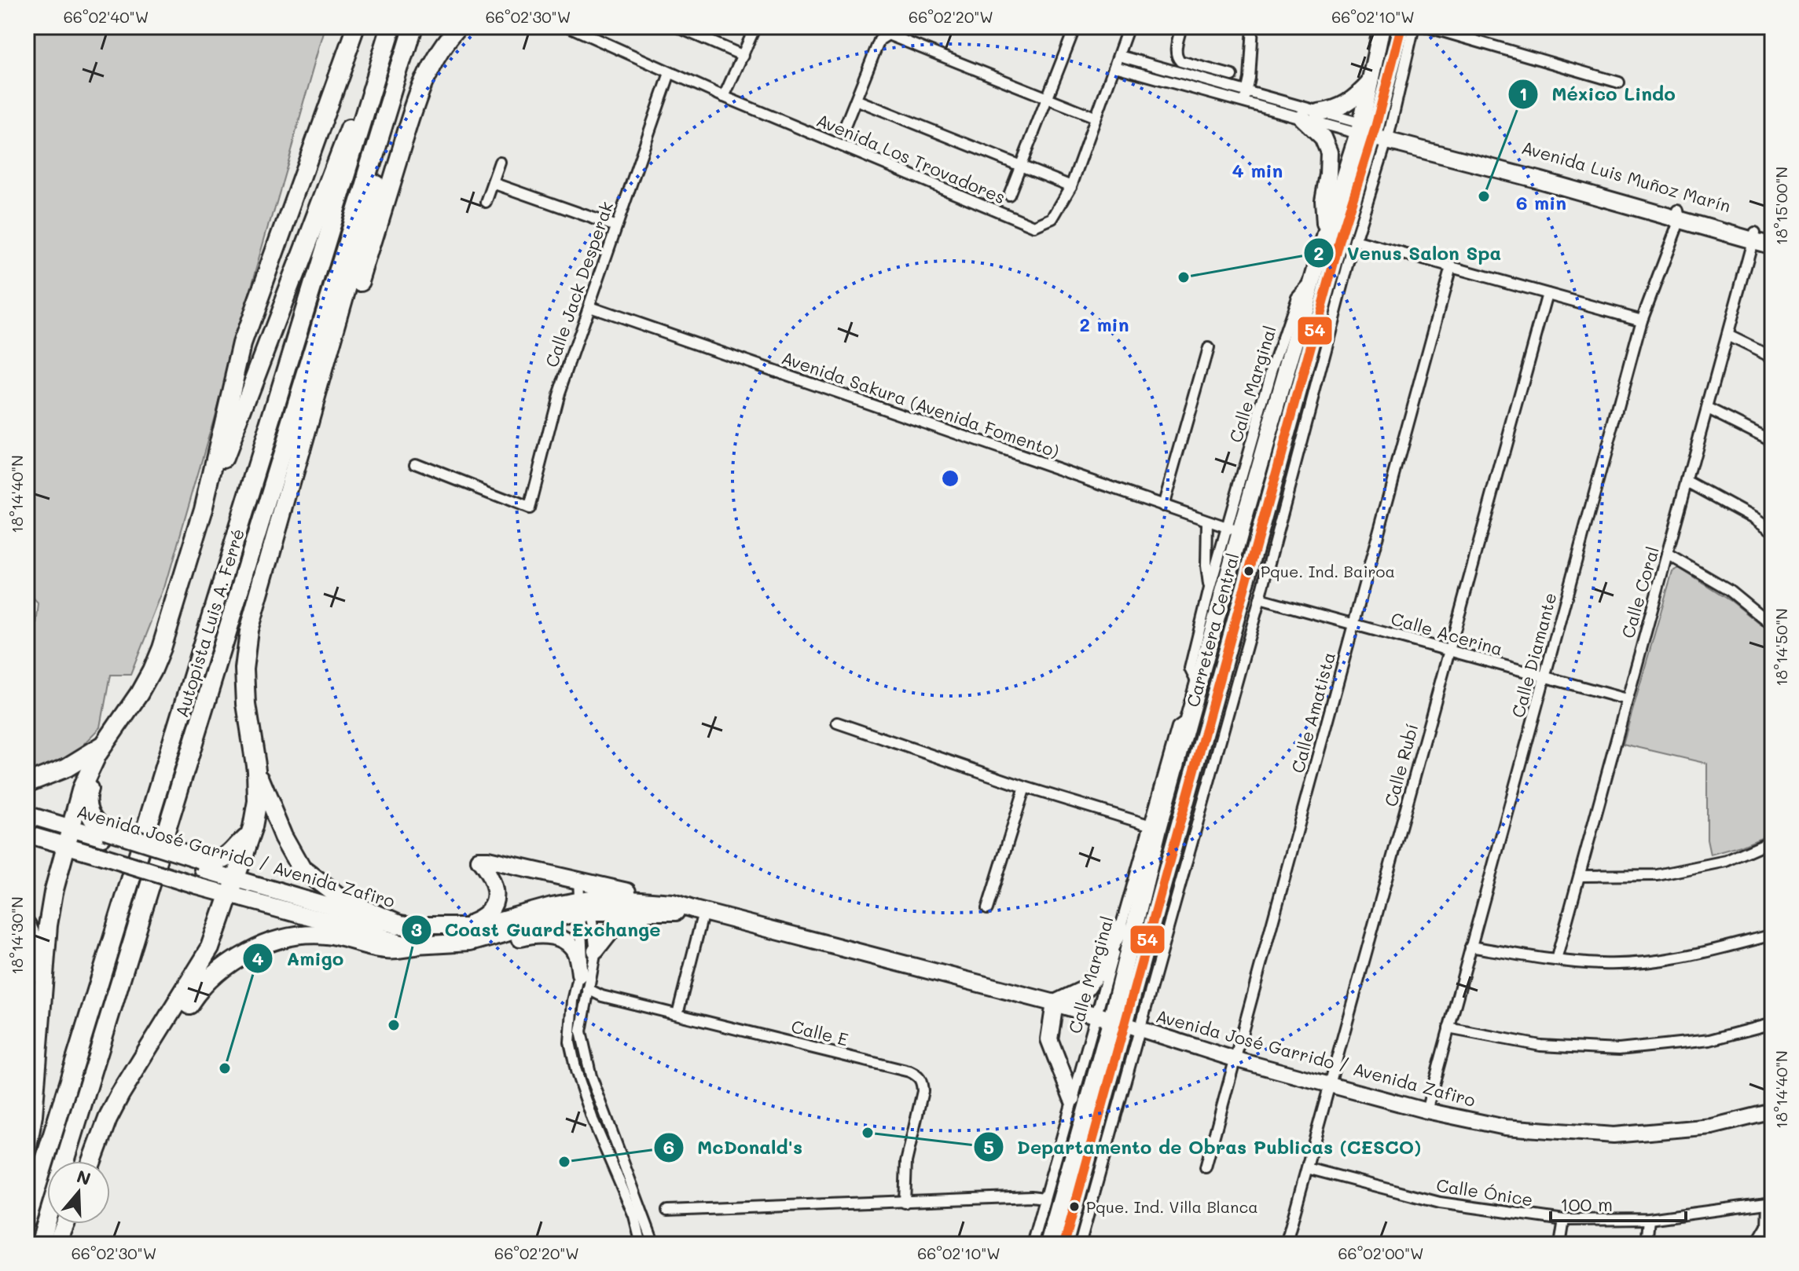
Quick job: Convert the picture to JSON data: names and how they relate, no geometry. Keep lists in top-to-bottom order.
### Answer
{
  "streets": {
    "highway": ["Autopista Luis A. Ferré"],
    "main road": ["Avenida Luis Muñoz Marín", "Carretera Central", "Avenida José Garrido / Avenida Zafiro"],
    "street": [
      "Avenida Los Trovadores",
      "Calle Jack Desperak",
      "Calle Marginal",
      "Avenida Sakura (Avenida Fomento)",
      "Calle Coral",
      "Calle Acerina",
      "Calle Diamante",
      "Calle Amatista",
      "Calle Rubí",
      "Calle E",
      "Calle Ónice"
    ]
  },
  "crossings": [
    ["Avenida Los Trovadores", "Calle Jack Desperak"],
    ["Avenida Luis Muñoz Marín", "Calle Coral"],
    ["Avenida Luis Muñoz Marín", "Carretera Central"],
    ["Avenida Luis Muñoz Marín", "Calle Diamante"],
    ["Calle Jack Desperak", "Avenida Sakura (Avenida Fomento)"],
    ["Calle Marginal", "Carretera Central"],
    ["Calle Marginal", "Avenida José Garrido / Avenida Zafiro"],
    ["Avenida Sakura (Avenida Fomento)", "Carretera Central"],
    ["Calle Coral", "Calle Acerina"],
    ["Carretera Central", "Avenida José Garrido / Avenida Zafiro"],
    ["Calle Acerina", "Calle Diamante"],
    ["Calle Acerina", "Calle Amatista"],
    ["Calle Acerina", "Calle Rubí"],
    ["Calle Diamante", "Avenida José Garrido / Avenida Zafiro"],
    ["Calle Amatista", "Avenida José Garrido / Avenida Zafiro"],
    ["Calle Rubí", "Avenida José Garrido / Avenida Zafiro"],
    ["Calle Rubí", "Calle Ónice"]
  ],
  "places": [
    "México Lindo",
    "Venus Salon Spa",
    "Pque. Ind. Bairoa",
    "Coast Guard Exchange",
    "Amigo",
    "Departamento de Obras Publicas (CESCO)",
    "McDonald's",
    "Pque. Ind. Villa Blanca"
  ],
  "lines": ["transit line 54"],
  "scale_bar": "100 m",
  "north": "top",
  "coordinates": [
    "66°02'40\"W",
    "66°02'30\"W",
    "66°02'20\"W",
    "66°02'10\"W",
    "18°15'00\"N",
    "18°14'40\"N",
    "18°14'50\"N",
    "18°14'30\"N",
    "66°02'00\"W"
  ],
  "rings": ["4 min", "6 min", "2 min"]
}
